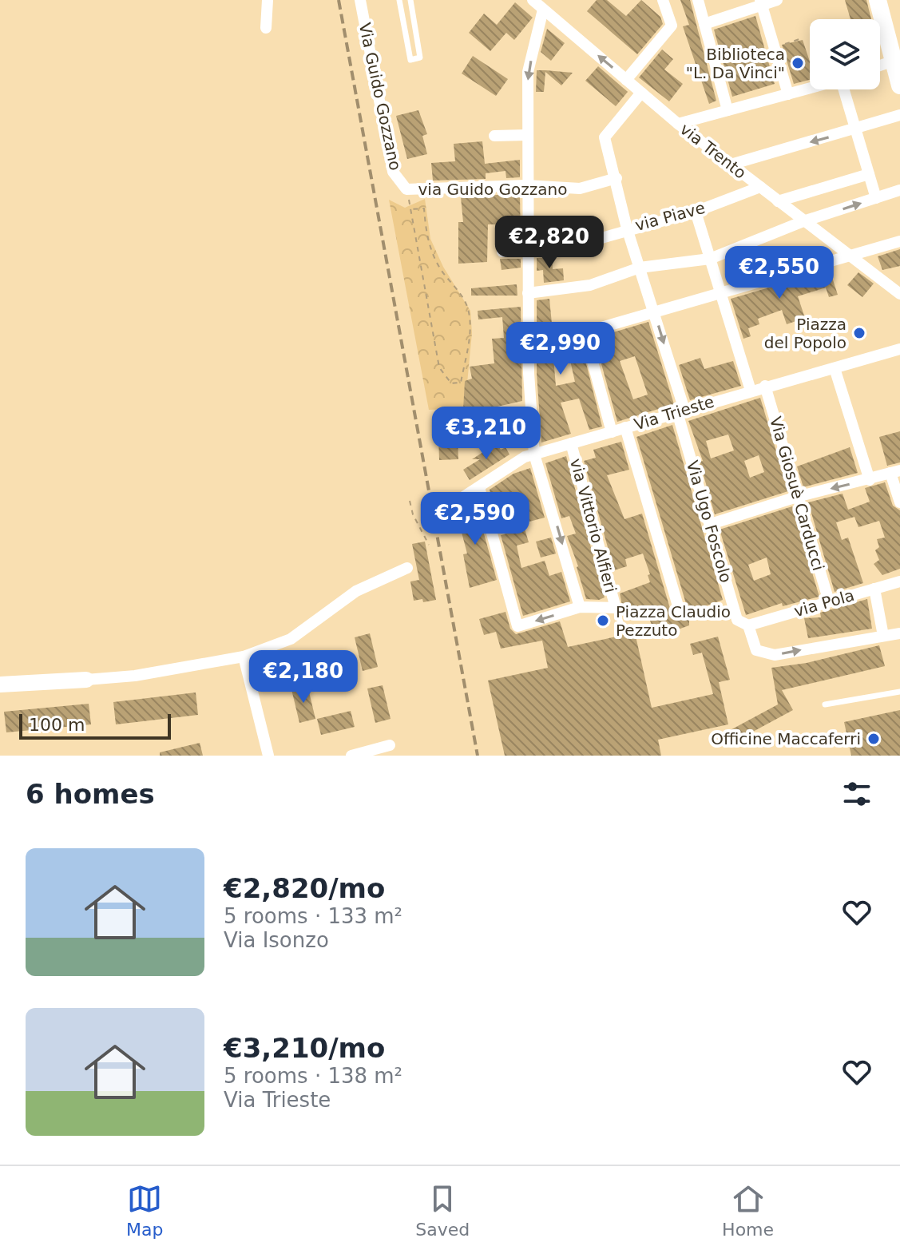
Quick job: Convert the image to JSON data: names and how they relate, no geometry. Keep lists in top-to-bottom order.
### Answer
{
  "streets": {
    "street": [
      "Via Guido Gozzano",
      "via Trento",
      "via Guido Gozzano",
      "via Piave",
      "Via Trieste",
      "Via Giosuè Carducci",
      "Via Ugo Foscolo",
      "via Vittorio Alfieri",
      "via Pola"
    ]
  },
  "crossings": [
    ["Via Guido Gozzano", "via Guido Gozzano"],
    ["via Trento", "via Piave"],
    ["via Trento", "Via Ugo Foscolo"],
    ["via Guido Gozzano", "Via Ugo Foscolo"],
    ["via Piave", "Via Ugo Foscolo"],
    ["Via Trieste", "Via Giosuè Carducci"],
    ["Via Trieste", "Via Ugo Foscolo"],
    ["Via Trieste", "via Vittorio Alfieri"],
    ["Via Giosuè Carducci", "via Pola"],
    ["Via Ugo Foscolo", "via Pola"]
  ],
  "places": [
    "Biblioteca \"L. Da Vinci\"",
    "Piazza del Popolo",
    "Piazza Claudio Pezzuto",
    "Officine Maccaferri"
  ],
  "scale_bar": "100 m",
  "page": {
    "price": [
      "€2,820",
      "€2,550",
      "€2,990",
      "€3,210",
      "€2,590",
      "€2,180"
    ],
    "scale": "100 m",
    "heading": "6 homes",
    "list": [
      {
        "name": "€2,820/mo",
        "note": "5 rooms · 133 m² · Via Isonzo"
      },
      {
        "name": "€3,210/mo",
        "note": "5 rooms · 138 m² · Via Trieste"
      }
    ],
    "tabs": ["Map", "Saved", "Home"]
  }
}
